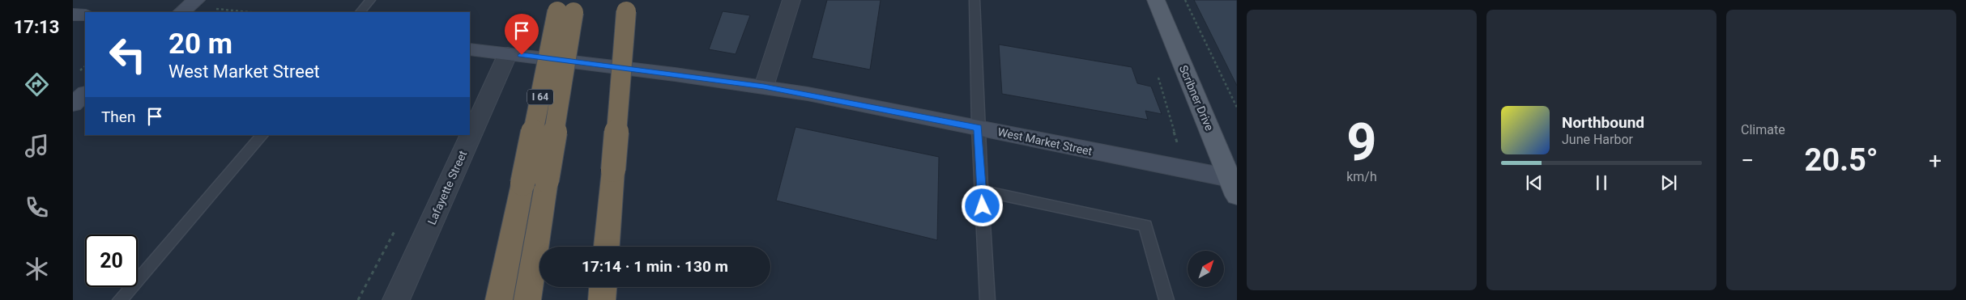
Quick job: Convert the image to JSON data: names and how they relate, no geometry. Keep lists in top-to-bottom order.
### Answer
{
  "streets": {
    "highway": ["I 64"],
    "main road": ["Scribner Drive"],
    "street": ["West Market Street", "Lafayette Street"]
  },
  "crossings": [
    ["Scribner Drive", "West Market Street"],
    ["West Market Street", "Lafayette Street"]
  ],
  "north": "top right",
  "page": {
    "tabs": "17:13",
    "tile": [
      ["9", "km/h"],
      "Climate"
    ],
    "turn": ["20 m", "West Market Street"],
    "then": "Then",
    "song": ["Northbound", "June Harbor"],
    "heat": ["−", "20.5°", "+"],
    "limit": "20",
    "trip": "17:14 · 1 min · 130 m"
  }
}
